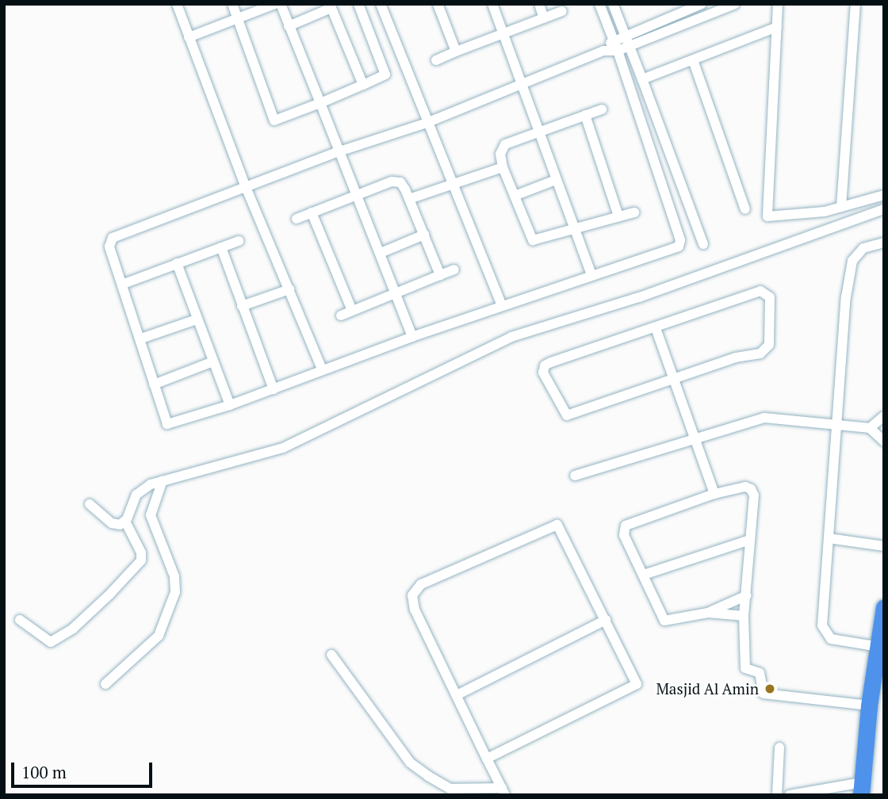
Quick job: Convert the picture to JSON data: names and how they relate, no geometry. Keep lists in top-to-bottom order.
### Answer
{
  "places": ["Masjid Al Amin"],
  "scale_bar": "100 m"
}
